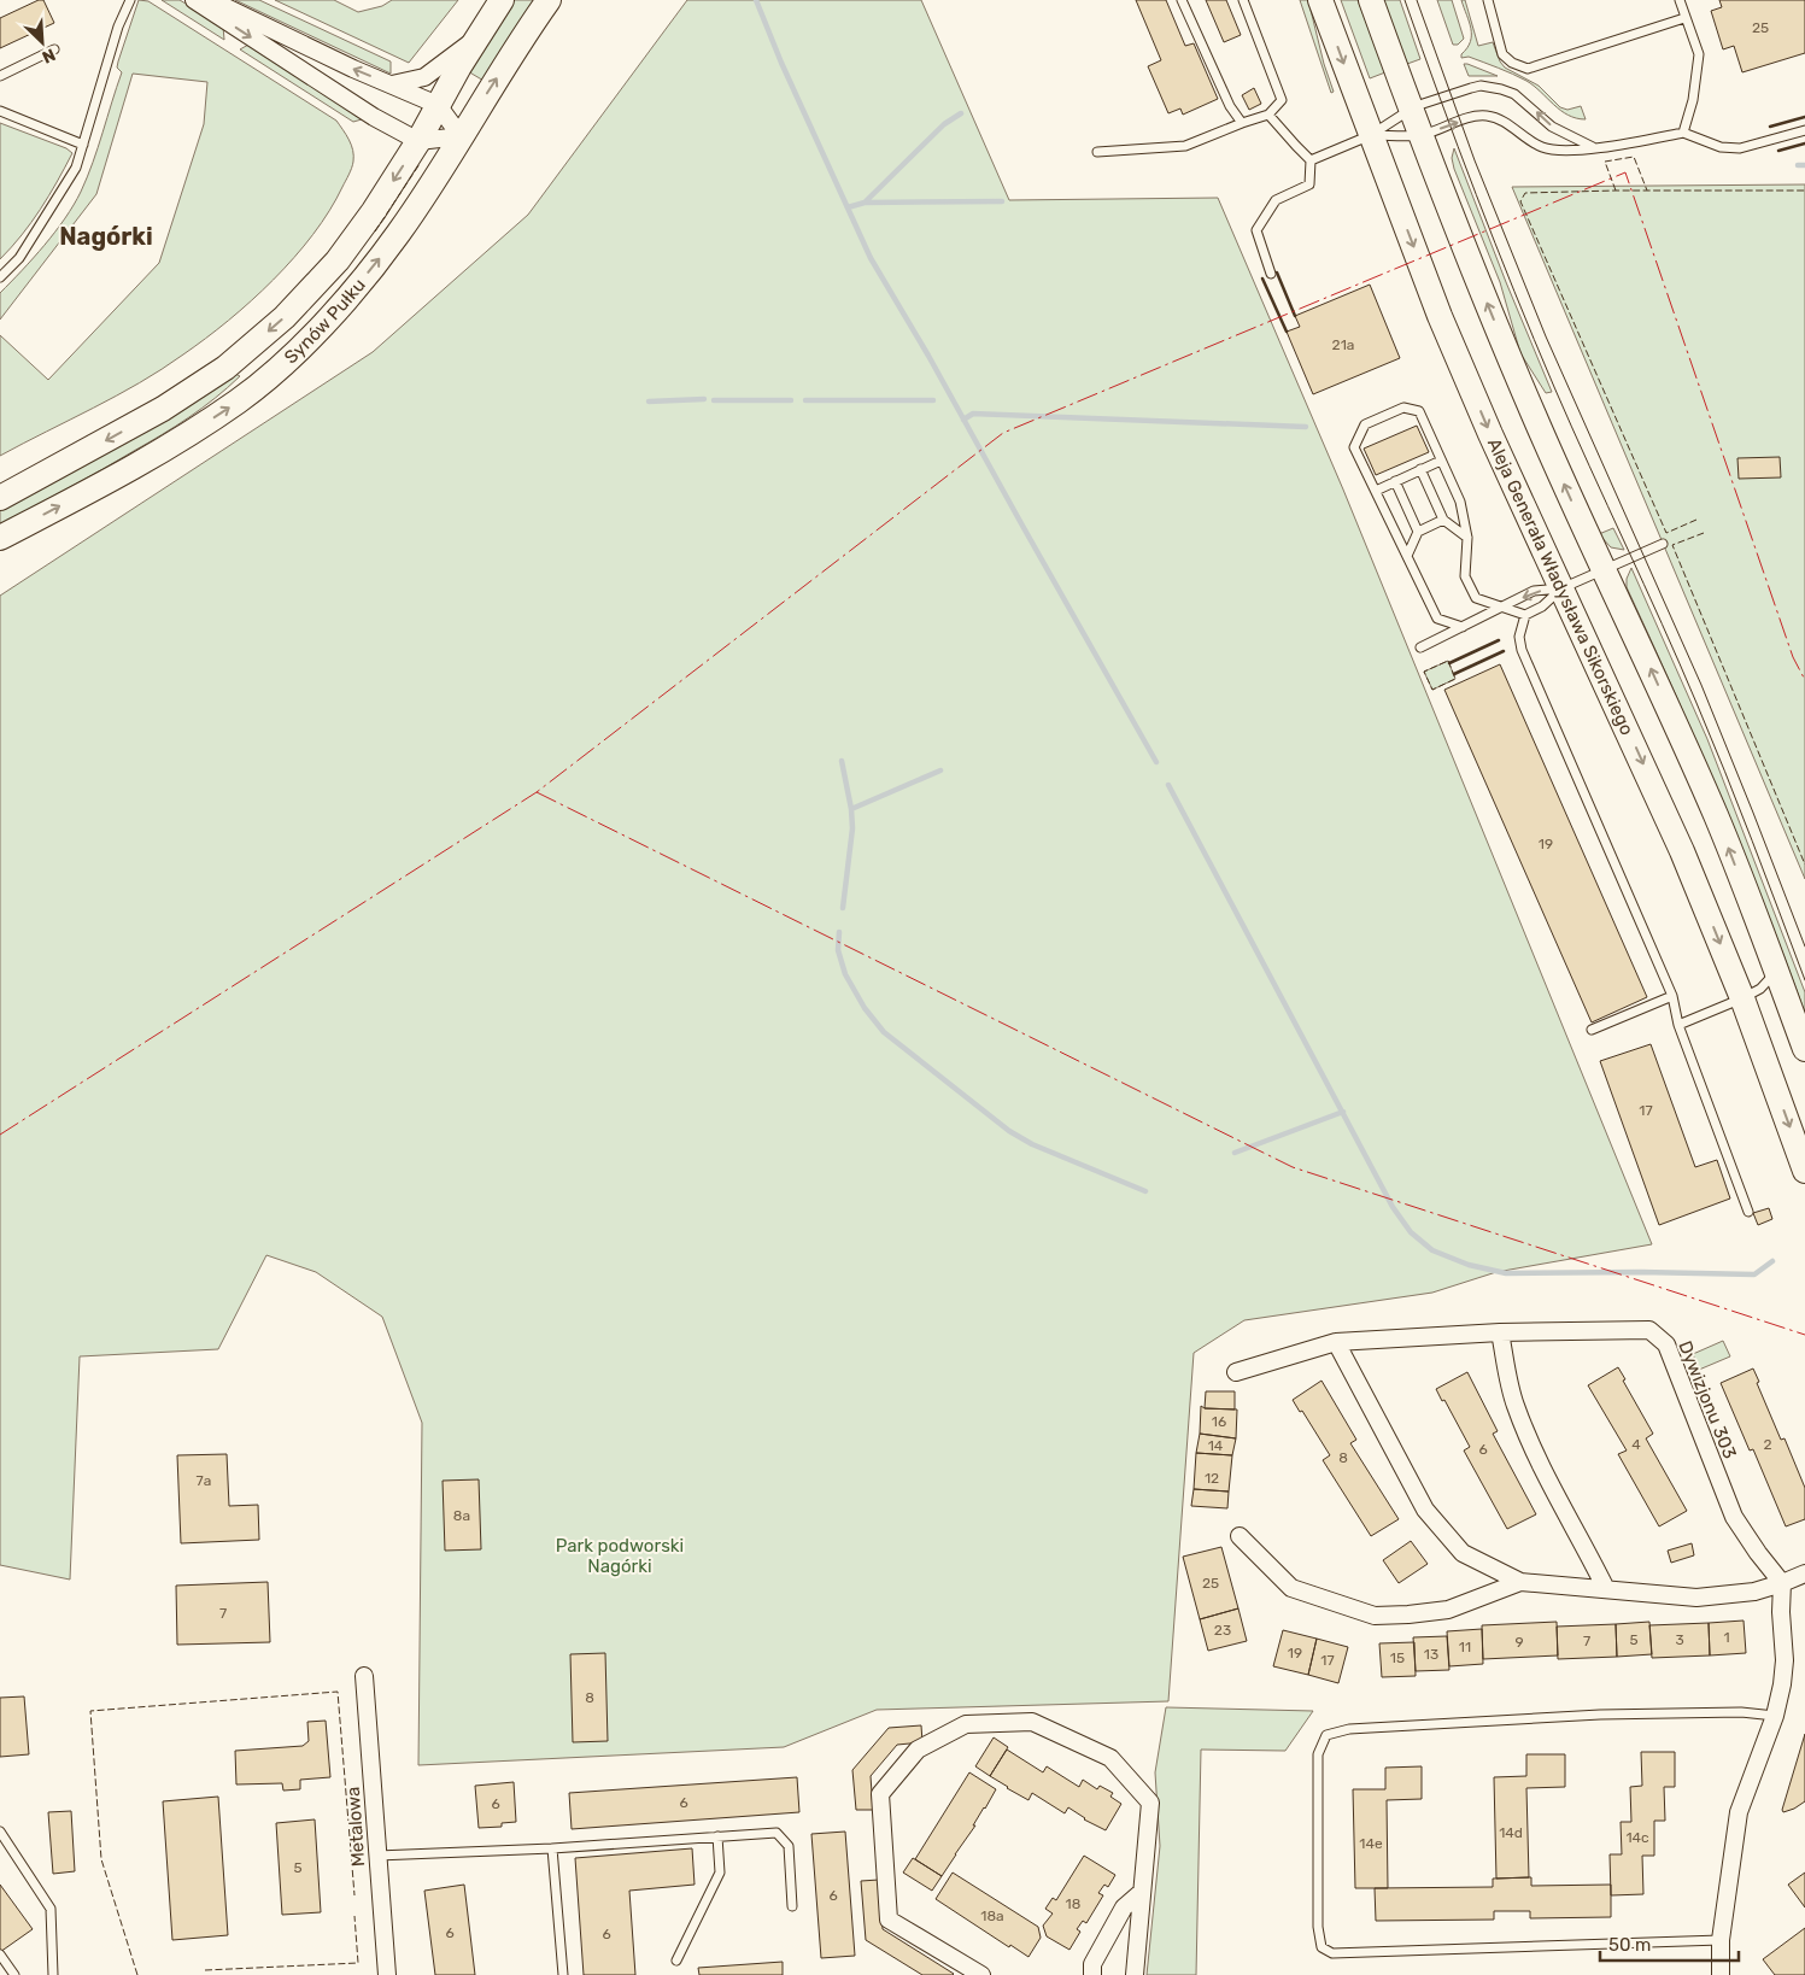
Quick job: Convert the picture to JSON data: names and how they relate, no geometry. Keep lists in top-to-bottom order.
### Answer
{
  "streets": {
    "main road": ["Synów Pułku", "Aleja Generała Władysława Sikorskiego"],
    "street": ["Dywizjonu 303", "Metalowa"]
  },
  "districts": ["Nagórki"],
  "parks": ["Park podworski Nagórki"],
  "house_numbers": [
    "25",
    "21a",
    "19",
    "17",
    "16",
    "4",
    "2",
    "14",
    "6",
    "8",
    "12",
    "7a",
    "8a",
    "25",
    "7",
    "23",
    "1",
    "5",
    "3",
    "7",
    "9",
    "11",
    "19",
    "13",
    "15",
    "17",
    "8",
    "6",
    "6",
    "14d",
    "14c",
    "14e",
    "5",
    "6",
    "18",
    "18a",
    "6",
    "6"
  ],
  "scale_bar": "50 m",
  "north": "bottom right"
}
